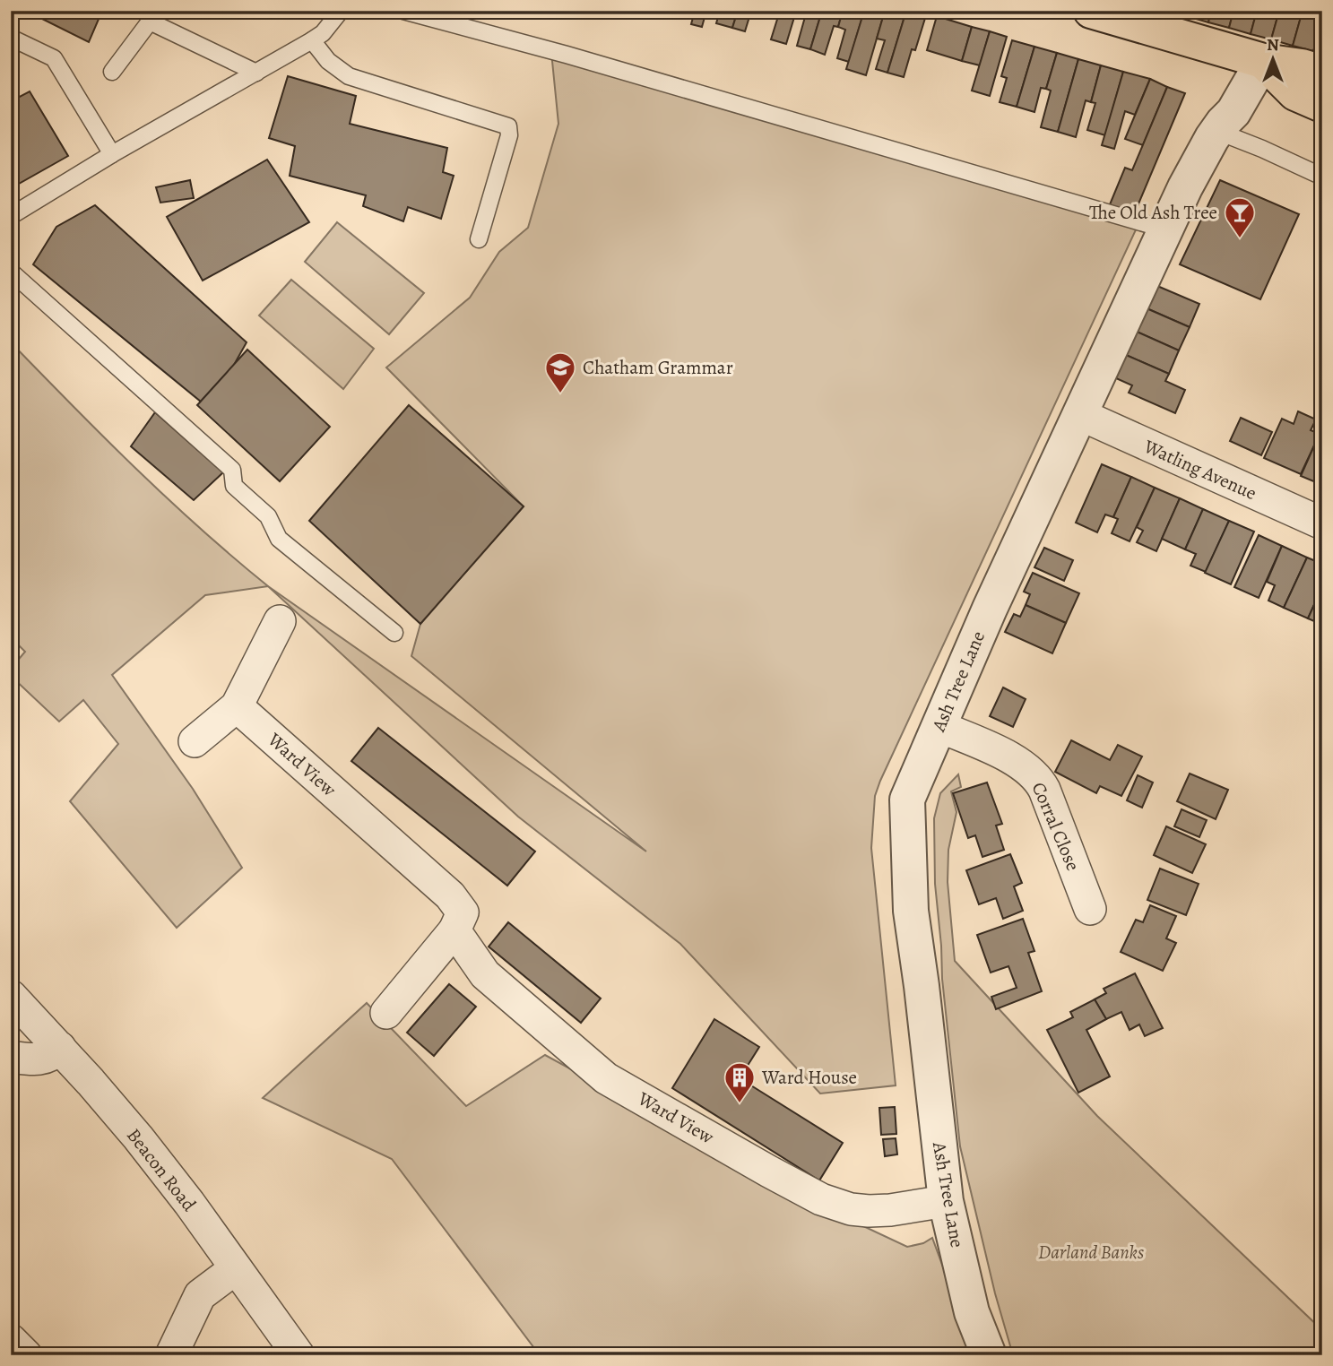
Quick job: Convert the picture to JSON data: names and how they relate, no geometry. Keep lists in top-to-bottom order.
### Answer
{
  "streets": {
    "street": [
      "Watling Avenue",
      "Ash Tree Lane",
      "Ward View",
      "Corral Close",
      "Beacon Road"
    ]
  },
  "crossings": [
    ["Watling Avenue", "Ash Tree Lane"],
    ["Ash Tree Lane", "Ward View"],
    ["Ash Tree Lane", "Corral Close"]
  ],
  "parks": ["Darland Banks"],
  "places": {
    "bar": ["The Old Ash Tree"],
    "school or university": ["Chatham Grammar"],
    "building": ["Ward House"]
  },
  "north": "top"
}
